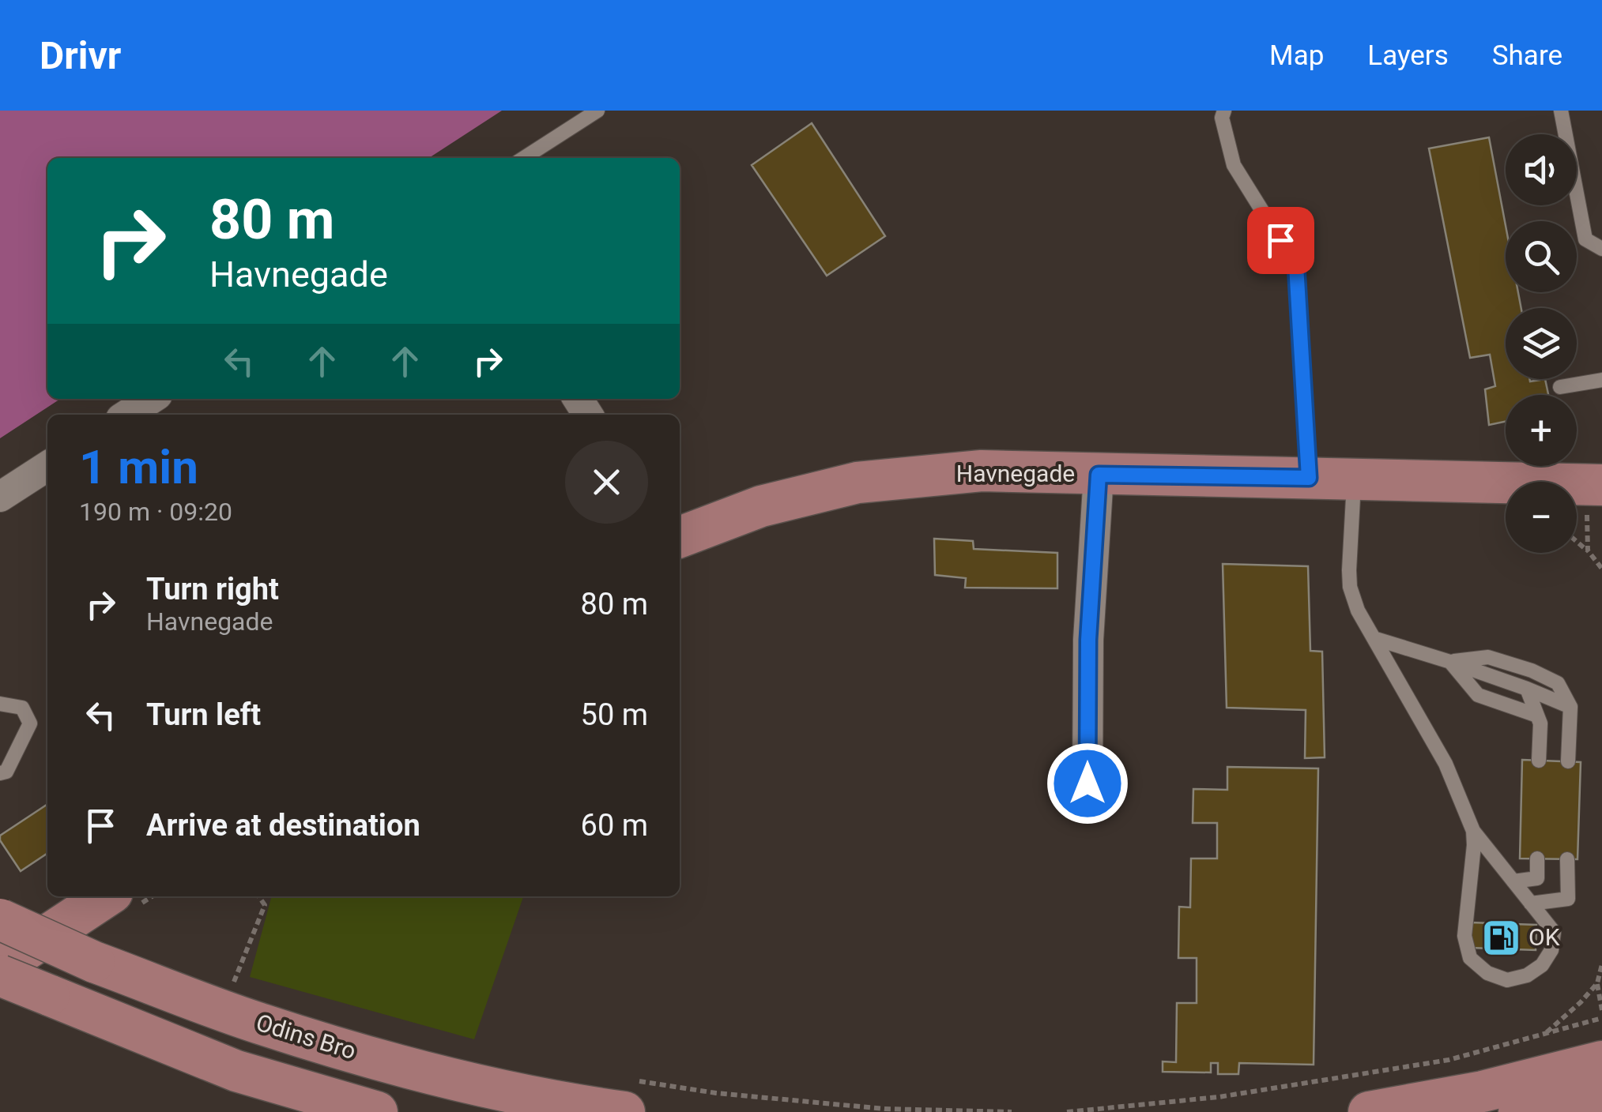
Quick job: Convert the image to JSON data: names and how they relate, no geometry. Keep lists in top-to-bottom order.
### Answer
{
  "streets": {
    "main road": ["Havnegade", "Odins Bro"]
  },
  "places": {
    "fuel station": ["OK"]
  },
  "page": {
    "header": "Drivr",
    "nav": ["Map", "Layers", "Share"],
    "map_buttons": ["+", "−"],
    "turn": ["80 m", "Havnegade"],
    "heading": ["1 min", "190 m · 09:20"],
    "list": [
      {
        "name": "Turn right",
        "note": "Havnegade",
        "value": "80 m"
      },
      {
        "name": "Turn left",
        "value": "50 m"
      },
      {
        "name": "Arrive at destination",
        "value": "60 m"
      }
    ]
  }
}
